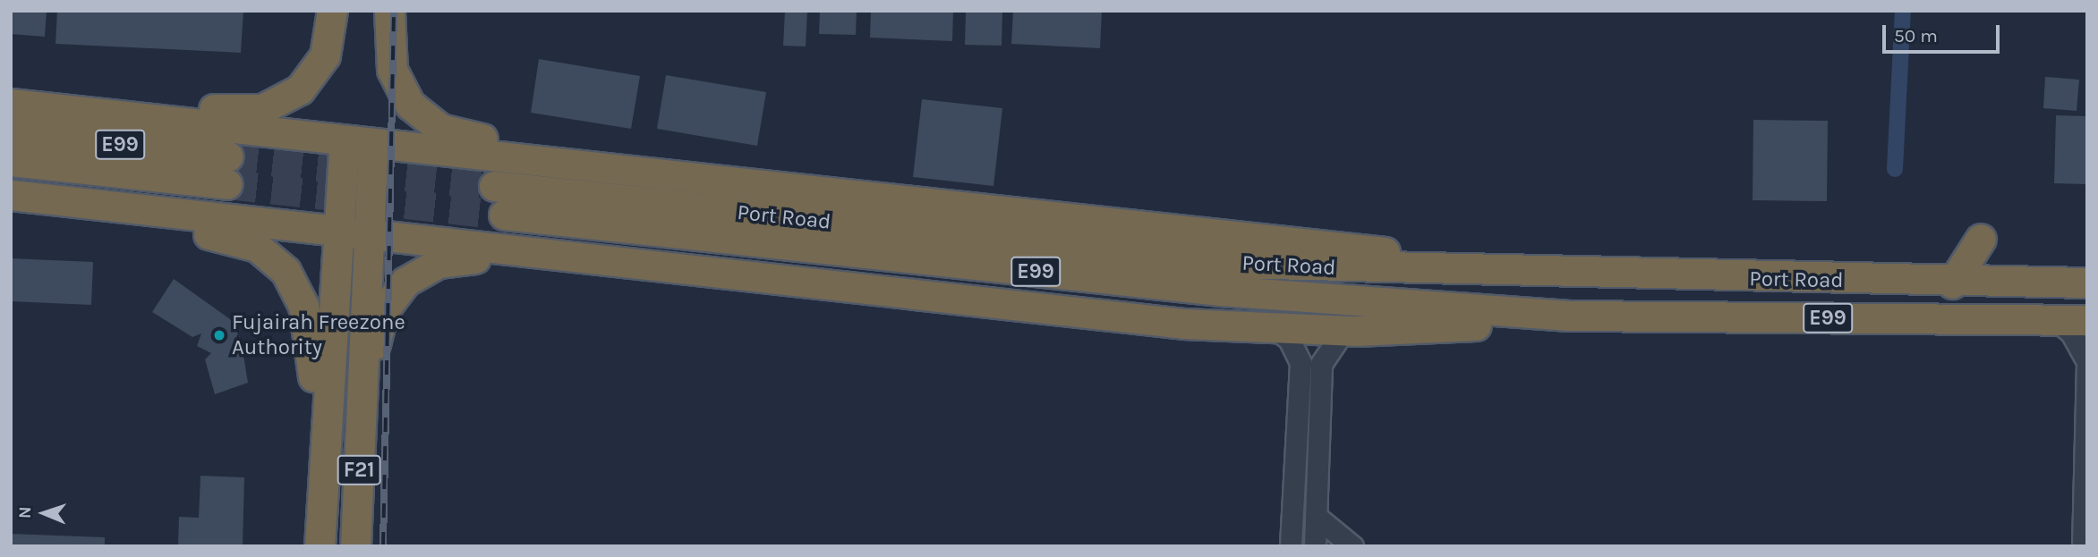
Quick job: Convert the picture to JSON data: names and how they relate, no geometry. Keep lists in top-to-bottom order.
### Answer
{
  "streets": {
    "highway": ["E99", "Port Road", "F21"]
  },
  "places": ["Fujairah Freezone Authority"],
  "scale_bar": "50 m",
  "north": "left"
}
